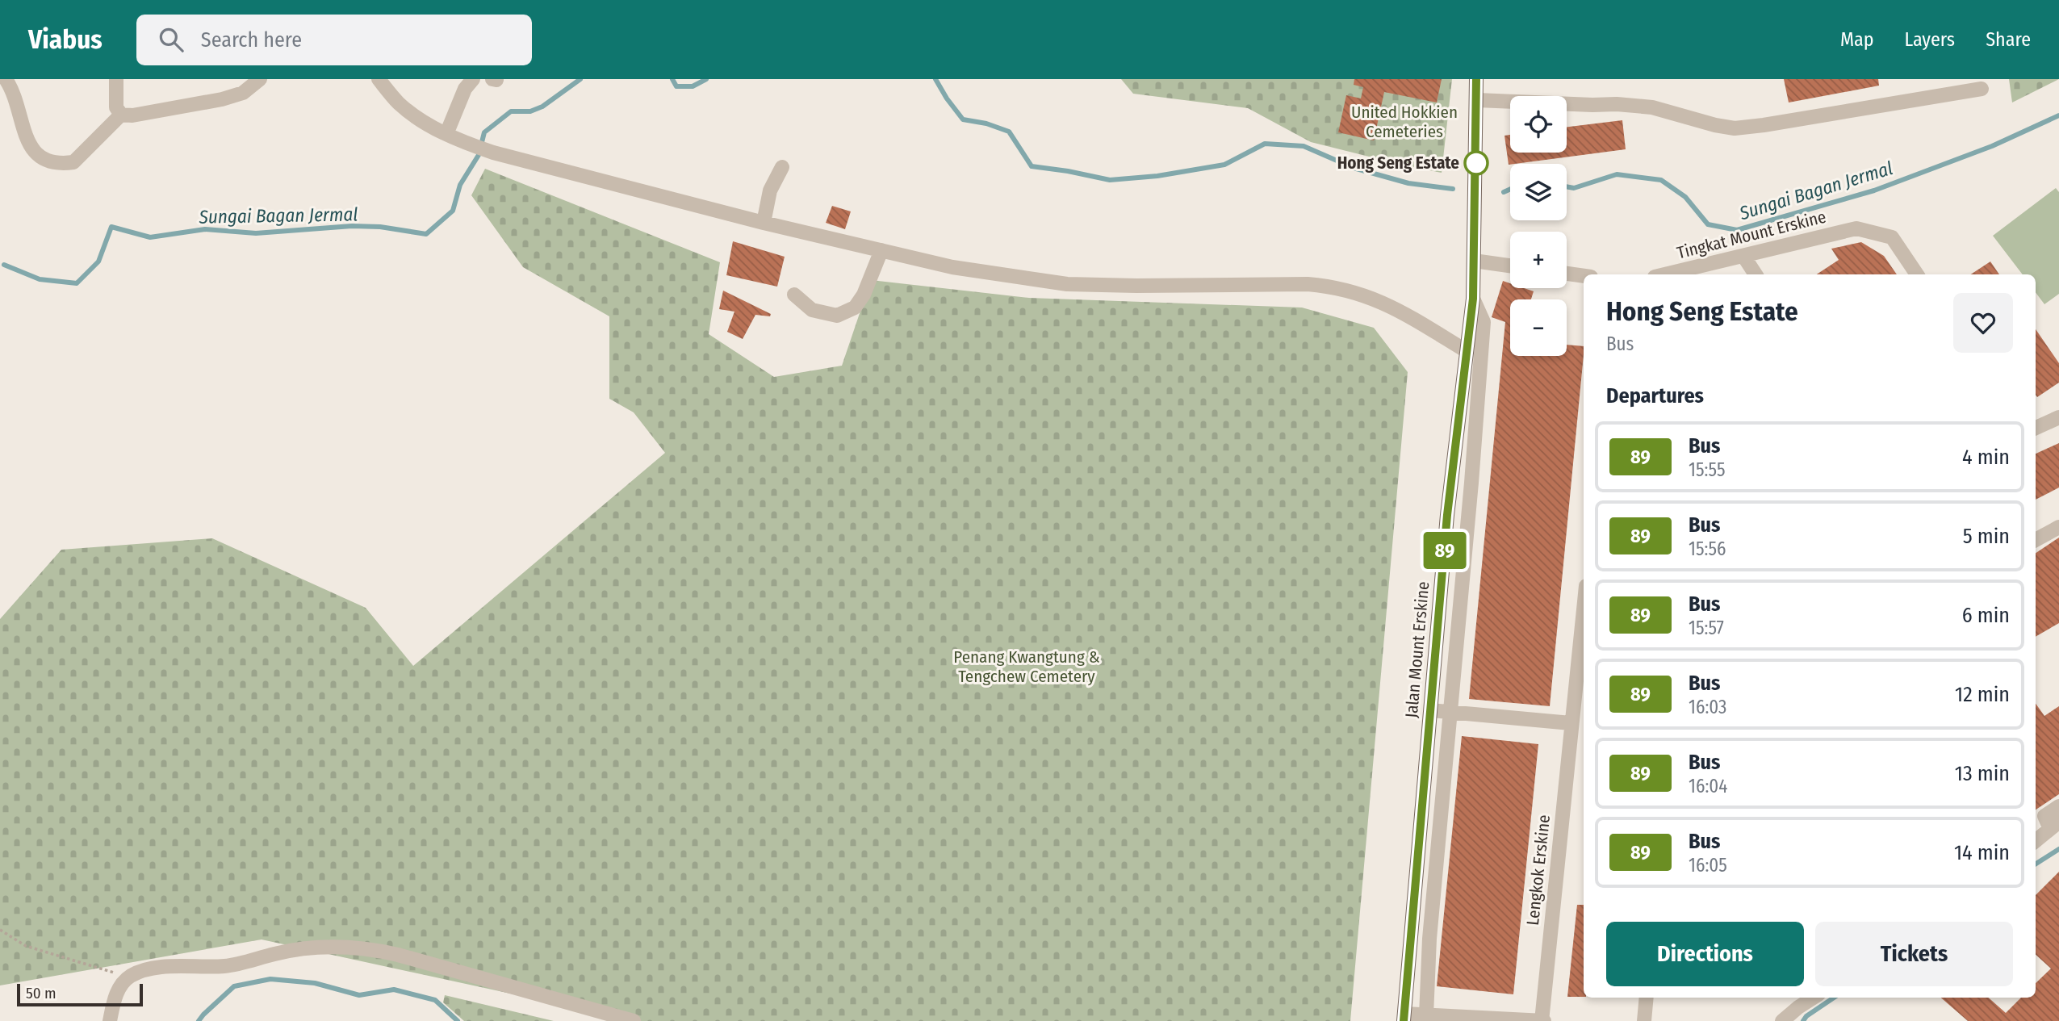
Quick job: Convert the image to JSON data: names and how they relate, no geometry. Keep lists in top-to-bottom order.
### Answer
{
  "streets": {
    "main road": ["Jalan Mount Erskine"],
    "street": ["Tingkat Mount Erskine", "Lengkok Erskine"]
  },
  "crossings": [
    ["Jalan Mount Erskine", "Lengkok Erskine"]
  ],
  "water": ["Sungai Bagan Jermal"],
  "parks": ["United Hokkien Cemeteries", "Penang Kwangtung & Tengchew Cemetery"],
  "places": ["Hong Seng Estate"],
  "lines": ["bus line 89"],
  "scale_bar": "50 m",
  "page": {
    "header": "Viabus",
    "search": "Search here",
    "nav": ["Map", "Layers", "Share"],
    "on_map": "89",
    "map_buttons": ["+", "−"],
    "heading": [
      ["Hong Seng Estate", "Bus"],
      "Departures"
    ],
    "list": [
      {
        "mark": "89",
        "name": "Bus",
        "note": "15:55",
        "value": "4 min"
      },
      {
        "mark": "89",
        "name": "Bus",
        "note": "15:56",
        "value": "5 min"
      },
      {
        "mark": "89",
        "name": "Bus",
        "note": "15:57",
        "value": "6 min"
      },
      {
        "mark": "89",
        "name": "Bus",
        "note": "16:03",
        "value": "12 min"
      },
      {
        "mark": "89",
        "name": "Bus",
        "note": "16:04",
        "value": "13 min"
      },
      {
        "mark": "89",
        "name": "Bus",
        "note": "16:05",
        "value": "14 min"
      }
    ],
    "buttons": ["Directions", "Tickets"],
    "scale": "50 m"
  }
}
